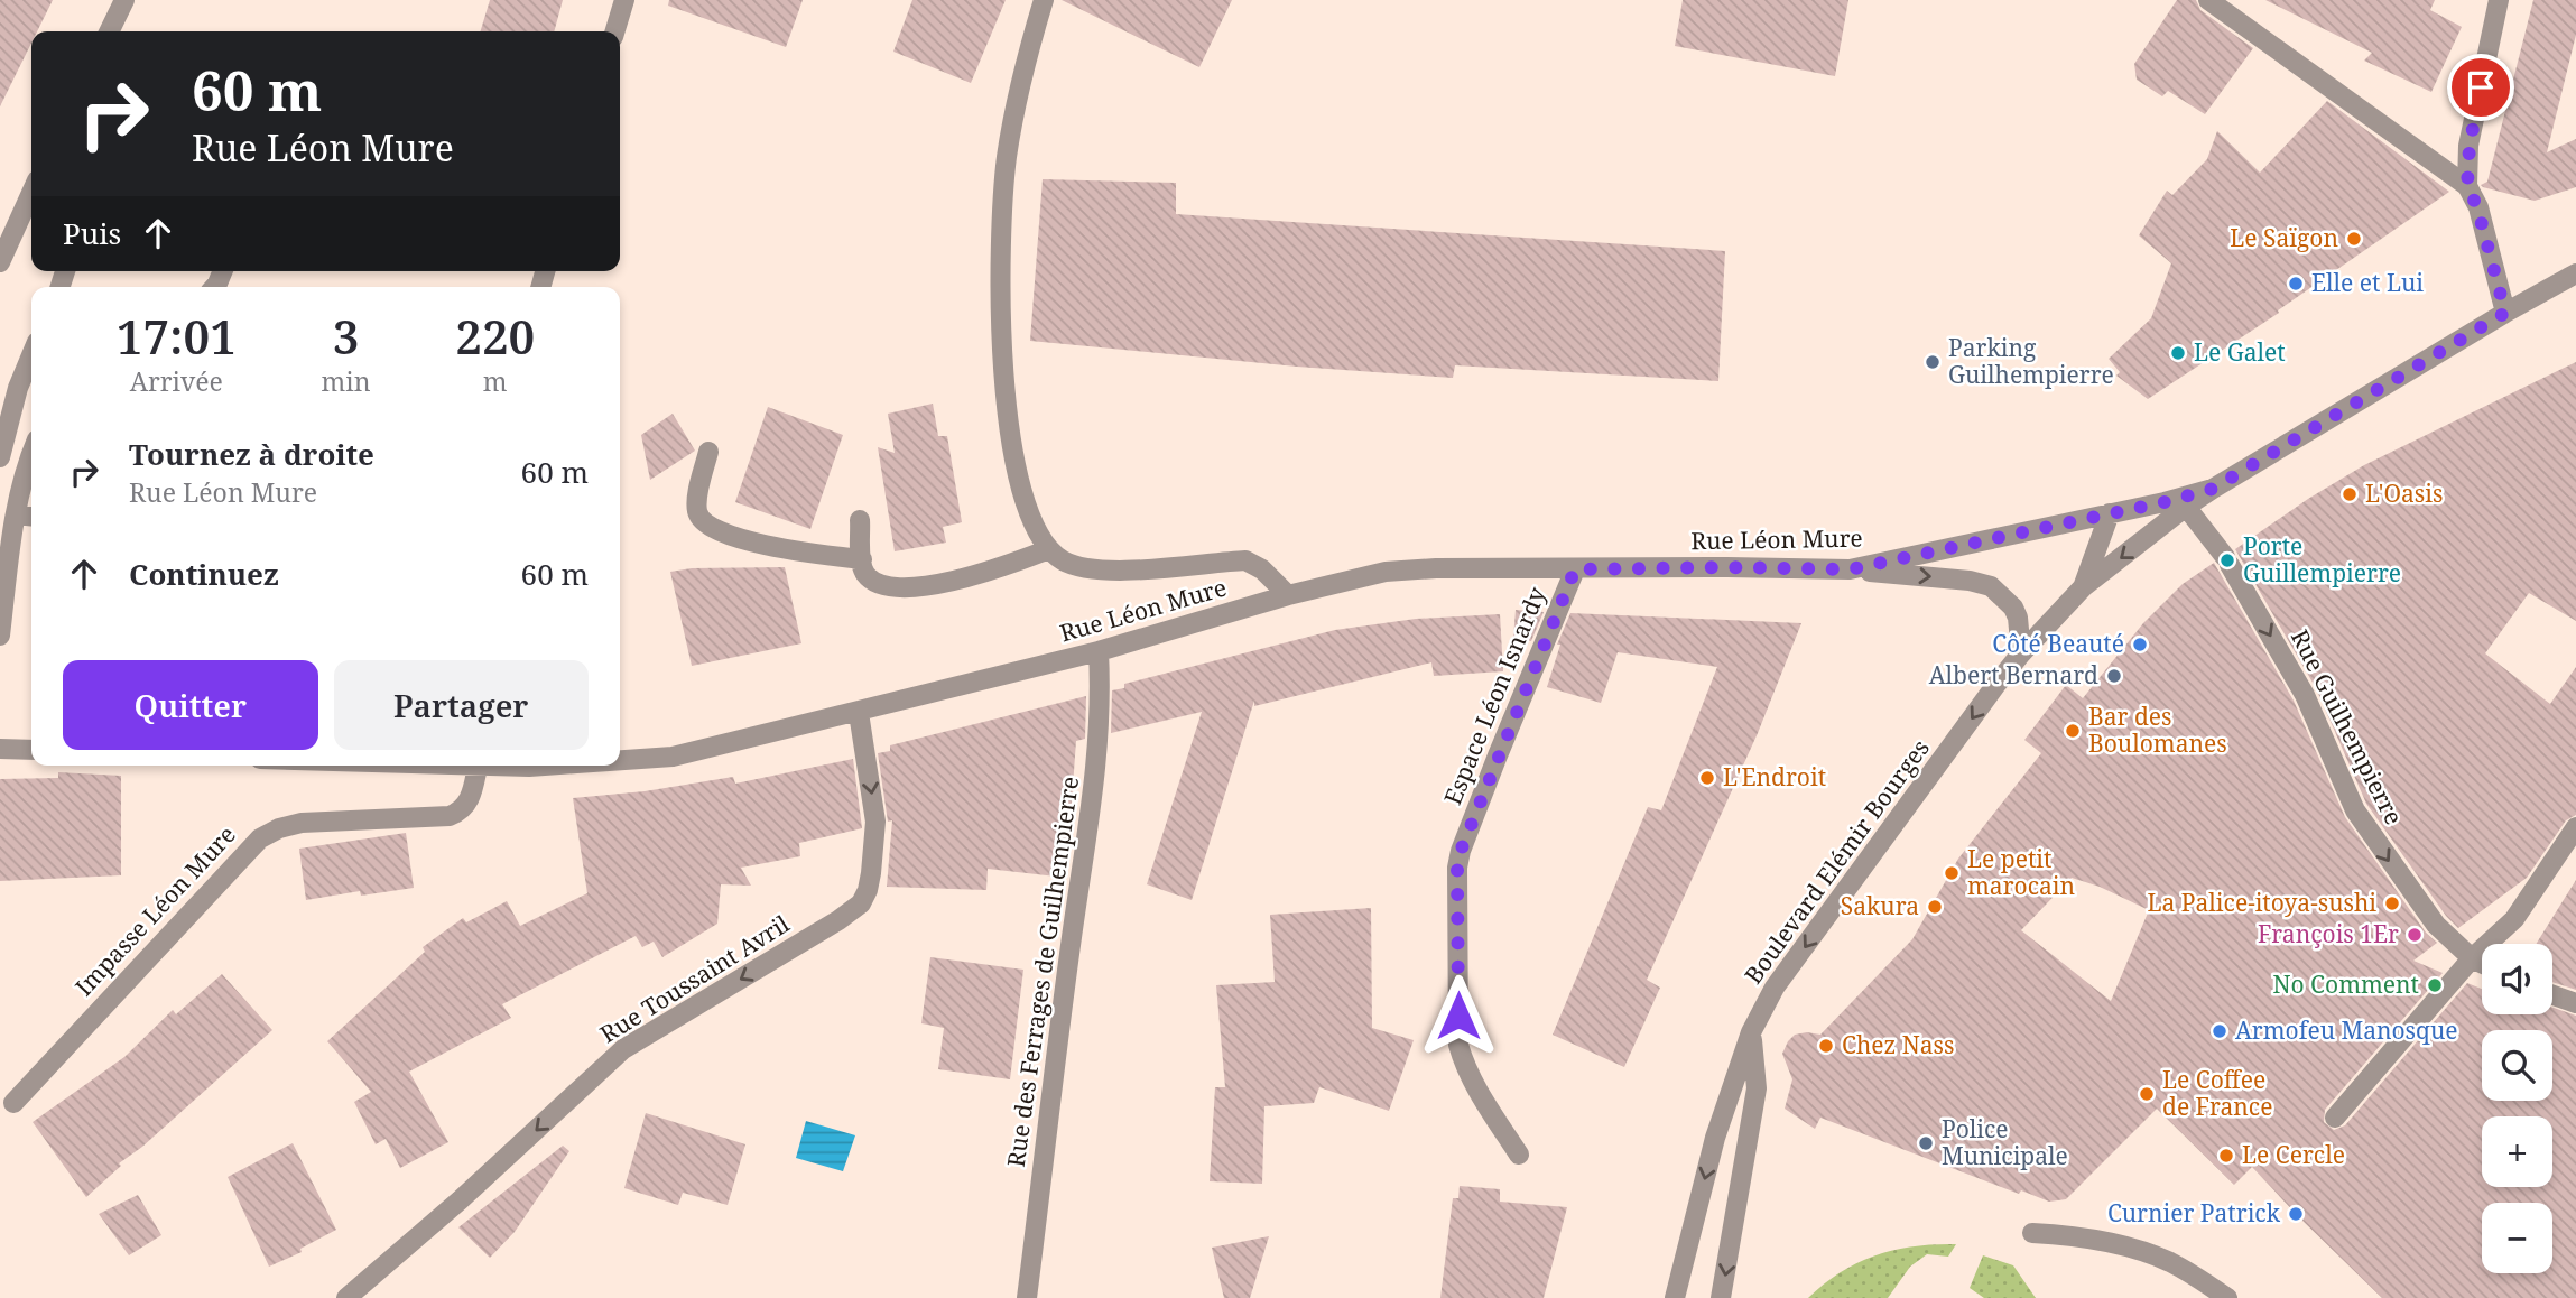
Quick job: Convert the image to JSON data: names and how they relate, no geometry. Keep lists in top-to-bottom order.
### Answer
{
  "streets": {
    "street": [
      "Rue Léon Mure",
      "Espace Léon Isnardy",
      "Rue Guilhempierre",
      "Boulevard Elémir Bourges",
      "Impasse Léon Mure",
      "Rue des Ferrages de Guilhempierre",
      "Rue Toussaint Avril"
    ]
  },
  "crossings": [
    ["Rue Léon Mure", "Espace Léon Isnardy"],
    ["Rue Léon Mure", "Impasse Léon Mure"],
    ["Rue Léon Mure", "Rue des Ferrages de Guilhempierre"],
    ["Rue Léon Mure", "Rue Toussaint Avril"],
    ["Rue Guilhempierre", "Boulevard Elémir Bourges"]
  ],
  "one_way": ["Rue Guilhempierre", "Boulevard Elémir Bourges", "Rue Toussaint Avril"],
  "places": [
    "Le Saïgon",
    "Elle et Lui",
    "Le Galet",
    "Parking Guilhempierre",
    "L'Oasis",
    "Porte Guillempierre",
    "Côté Beauté",
    "Albert Bernard",
    "Bar des Boulomanes",
    "L'Endroit",
    "Le petit marocain",
    "La Palice-itoya-sushi",
    "Sakura",
    "François 1Er",
    "No Comment",
    "Armofeu Manosque",
    "Chez Nass",
    "Le Coffee de France",
    "Police Municipale",
    "Le Cercle",
    "Curnier Patrick"
  ],
  "page": {
    "turn": ["60 m", "Rue Léon Mure"],
    "then": "Puis",
    "eta": [
      "17:01",
      "Arrivée",
      "3",
      "min",
      "220",
      "m"
    ],
    "list": [
      {
        "name": "Tournez à droite",
        "note": "Rue Léon Mure",
        "value": "60 m"
      },
      {
        "name": "Continuez",
        "value": "60 m"
      }
    ],
    "buttons": ["Quitter", "Partager"],
    "map_buttons": ["+", "−"]
  }
}
